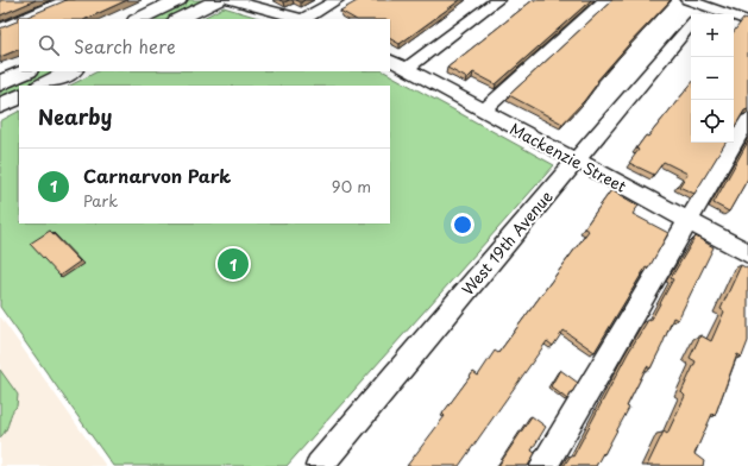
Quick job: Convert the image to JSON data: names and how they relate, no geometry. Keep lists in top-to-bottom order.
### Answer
{
  "streets": {
    "street": ["Mackenzie Street", "West 19th Avenue"]
  },
  "crossings": [
    ["Mackenzie Street", "West 19th Avenue"]
  ],
  "page": {
    "map_buttons": ["+", "−"],
    "search": "Search here",
    "heading": "Nearby",
    "list": [
      {
        "mark": "1",
        "name": "Carnarvon Park",
        "note": "Park",
        "value": "90 m"
      }
    ],
    "pins": "1"
  }
}
